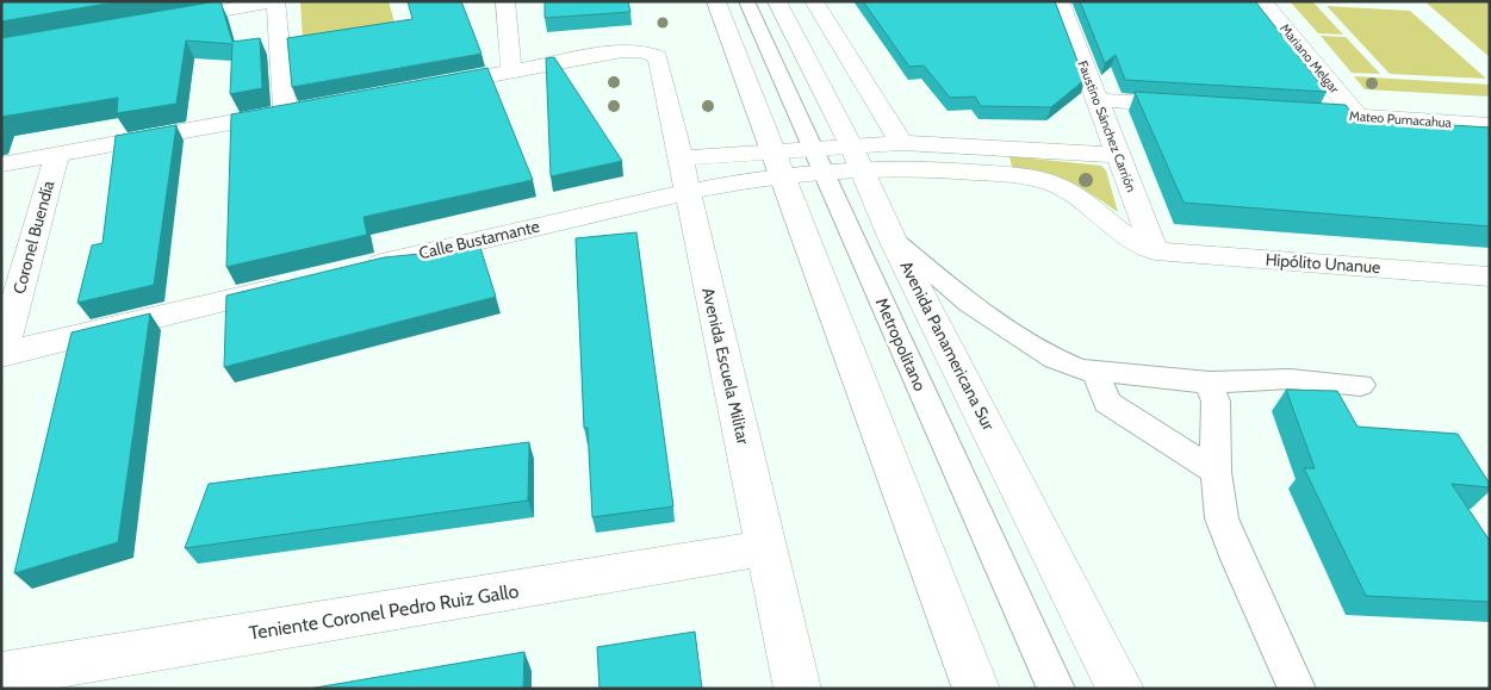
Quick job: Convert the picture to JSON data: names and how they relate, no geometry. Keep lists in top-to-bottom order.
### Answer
{
  "streets": {
    "street": [
      "Mariano Melgar",
      "Mateo Pumacahua",
      "Faustino Sánchez Carrión",
      "Coronel Buendía",
      "Calle Bustamante",
      "Hipólito Unanue",
      "Avenida Panamericana Sur",
      "Avenida Escuela Militar",
      "Teniente Coronel Pedro Ruiz Gallo"
    ],
    "lane": ["Metropolitano"]
  },
  "crossings": [
    ["Mariano Melgar", "Mateo Pumacahua"],
    ["Faustino Sánchez Carrión", "Hipólito Unanue"],
    ["Calle Bustamante", "Metropolitano"],
    ["Calle Bustamante", "Avenida Panamericana Sur"],
    ["Calle Bustamante", "Avenida Escuela Militar"],
    ["Avenida Escuela Militar", "Teniente Coronel Pedro Ruiz Gallo"]
  ]
}
